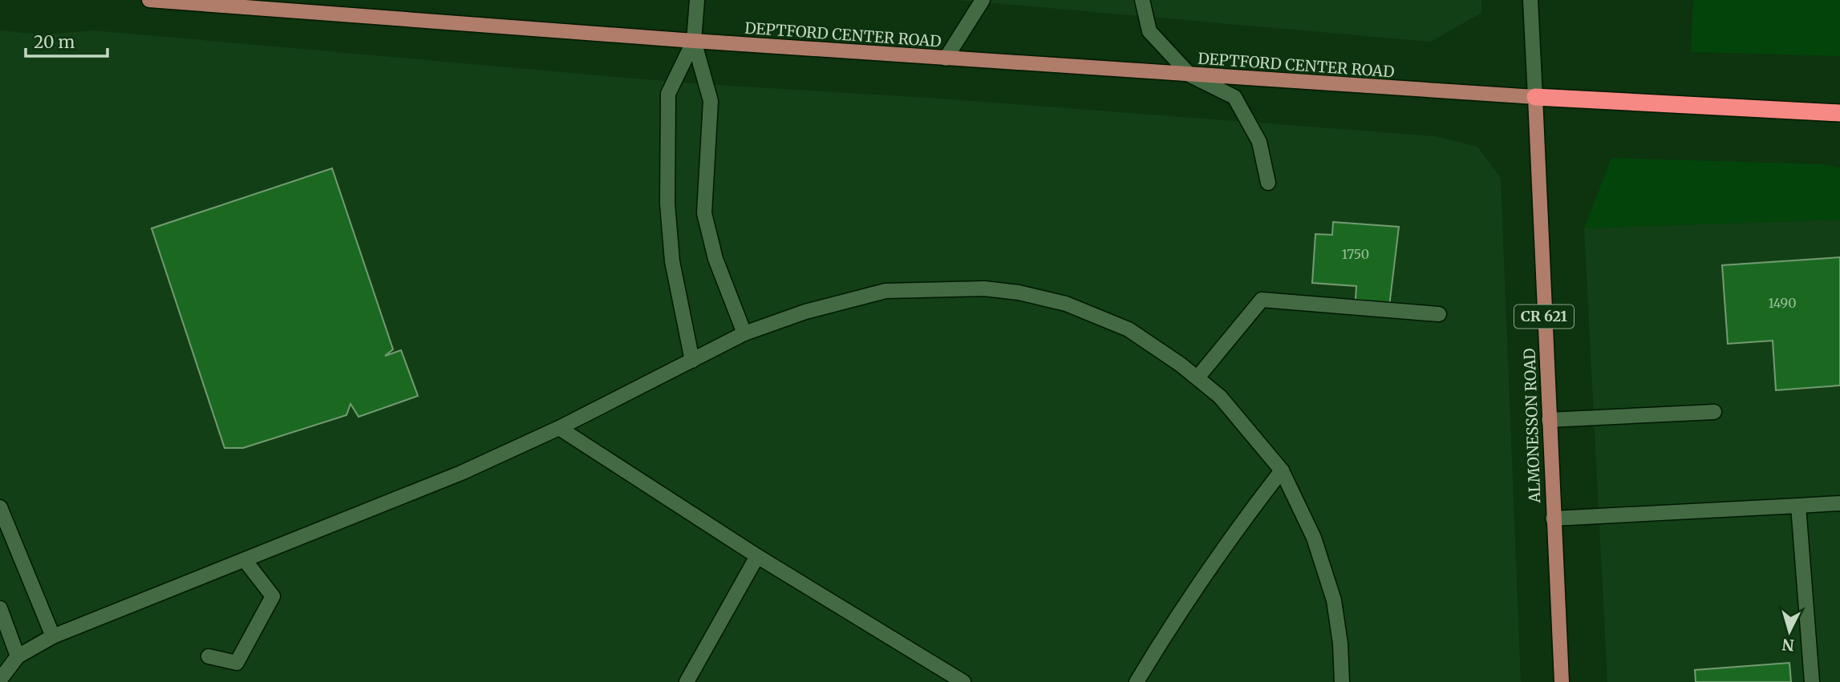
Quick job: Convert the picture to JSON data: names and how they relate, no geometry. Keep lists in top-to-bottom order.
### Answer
{
  "streets": {
    "main road": ["DEPTFORD CENTER ROAD", "CR 621", "ALMONESSON ROAD"]
  },
  "crossings": [
    ["DEPTFORD CENTER ROAD", "ALMONESSON ROAD"]
  ],
  "house_numbers": ["1750", "1490"],
  "scale_bar": "20 m",
  "north": "bottom"
}
